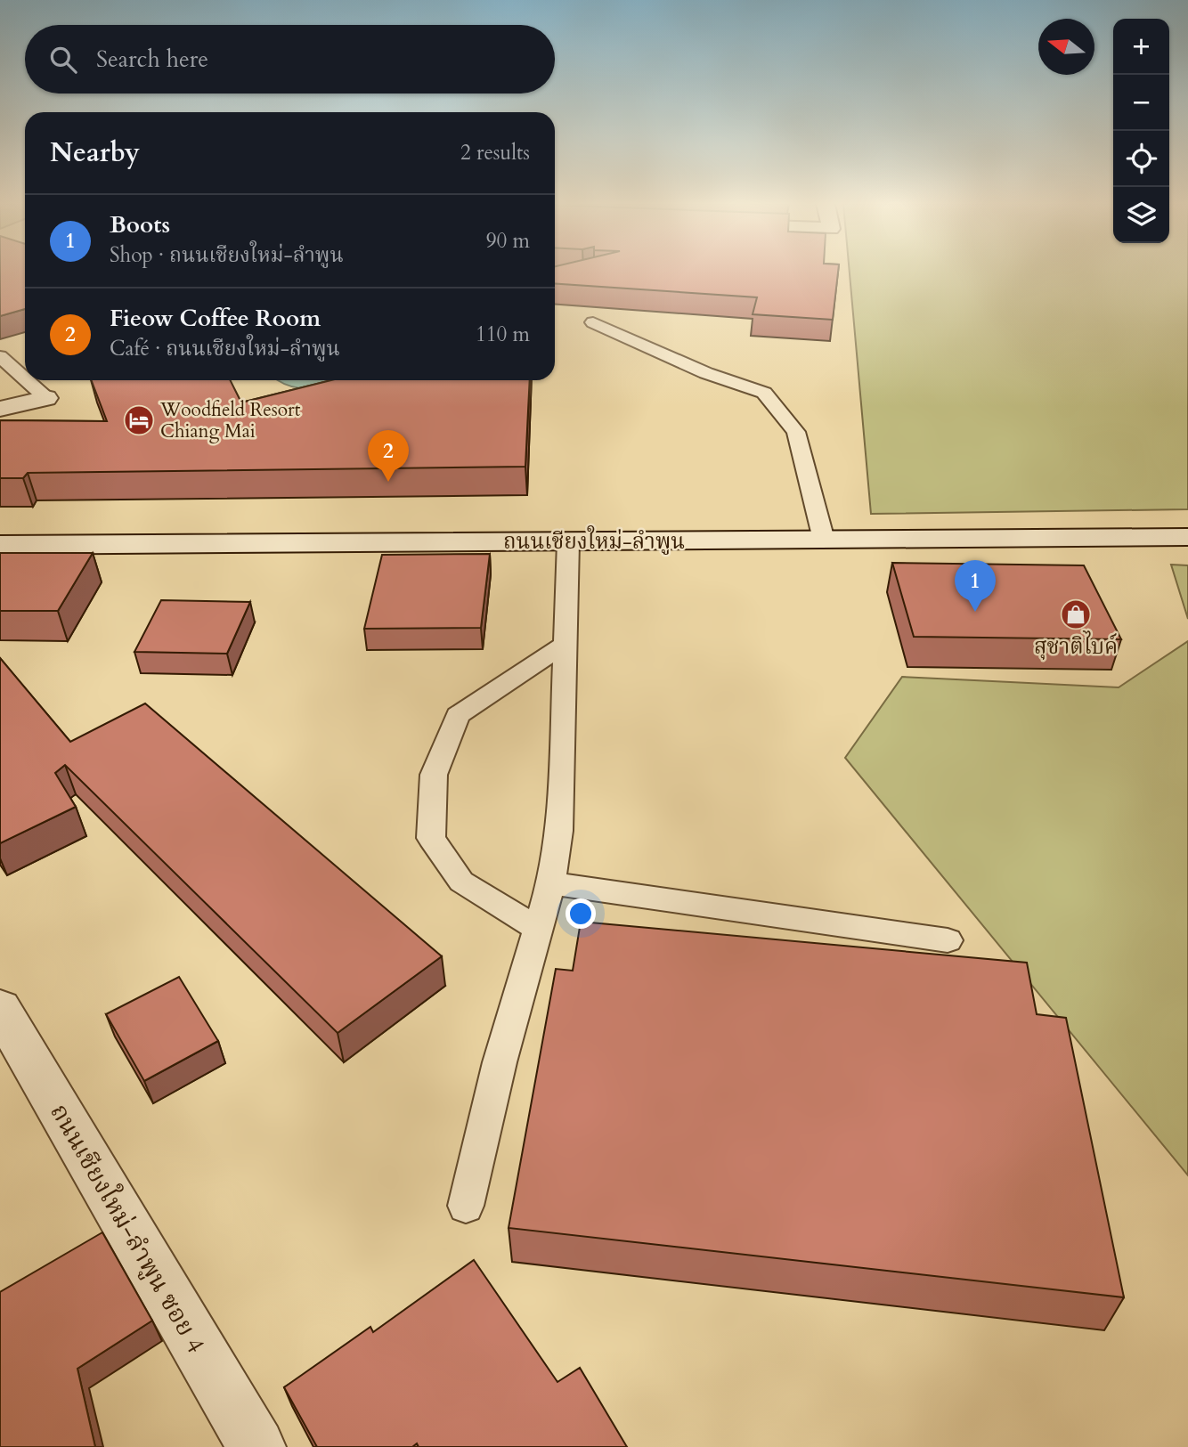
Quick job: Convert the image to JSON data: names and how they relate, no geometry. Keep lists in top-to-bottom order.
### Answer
{
  "streets": {
    "main road": ["ถนนเชียงใหม่-ลำพูน", "ถนนเชียงใหม่-ลำพูน ซอย 4"]
  },
  "places": {
    "hotel": ["Woodfield Resort Chiang Mai"],
    "shop": ["สุชาติไบค์"]
  },
  "north": "left",
  "page": {
    "map_buttons": ["+", "−"],
    "search": "Search here",
    "heading": ["Nearby", "2 results"],
    "list": [
      {
        "mark": "1",
        "name": "Boots",
        "note": "Shop · ถนนเชียงใหม่-ลำพูน",
        "value": "90 m"
      },
      {
        "mark": "2",
        "name": "Fieow Coffee Room",
        "note": "Café · ถนนเชียงใหม่-ลำพูน",
        "value": "110 m"
      }
    ],
    "pins": ["2", "1"]
  }
}
